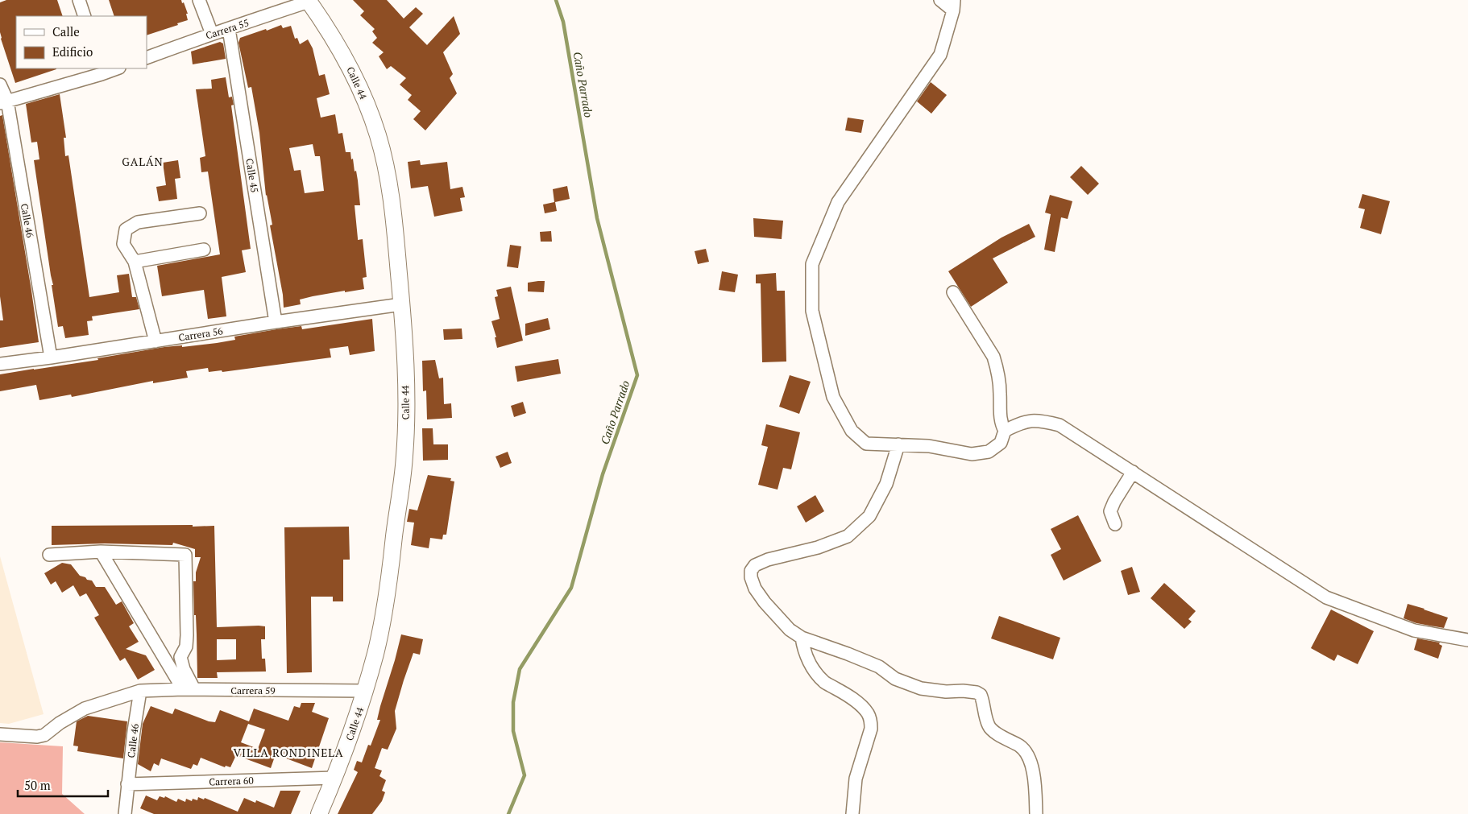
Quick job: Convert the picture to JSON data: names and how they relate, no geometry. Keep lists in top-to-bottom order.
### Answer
{
  "streets": {
    "main road": ["Calle 44"],
    "street": [
      "Carrera 55",
      "Calle 45",
      "Calle 46",
      "Carrera 56",
      "Carrera 59",
      "Carrera 60"
    ]
  },
  "crossings": [
    ["Carrera 55", "Calle 44"],
    ["Carrera 55", "Calle 45"],
    ["Calle 44", "Carrera 56"],
    ["Calle 44", "Carrera 59"],
    ["Calle 44", "Carrera 60"],
    ["Calle 45", "Carrera 56"],
    ["Calle 46", "Carrera 56"],
    ["Calle 46", "Carrera 59"],
    ["Calle 46", "Carrera 60"]
  ],
  "districts": ["GALÁN", "VILLA RONDINELA"],
  "water": ["Caño Parrado"],
  "legend": ["Calle", "Edificio"],
  "scale_bar": "50 m"
}
